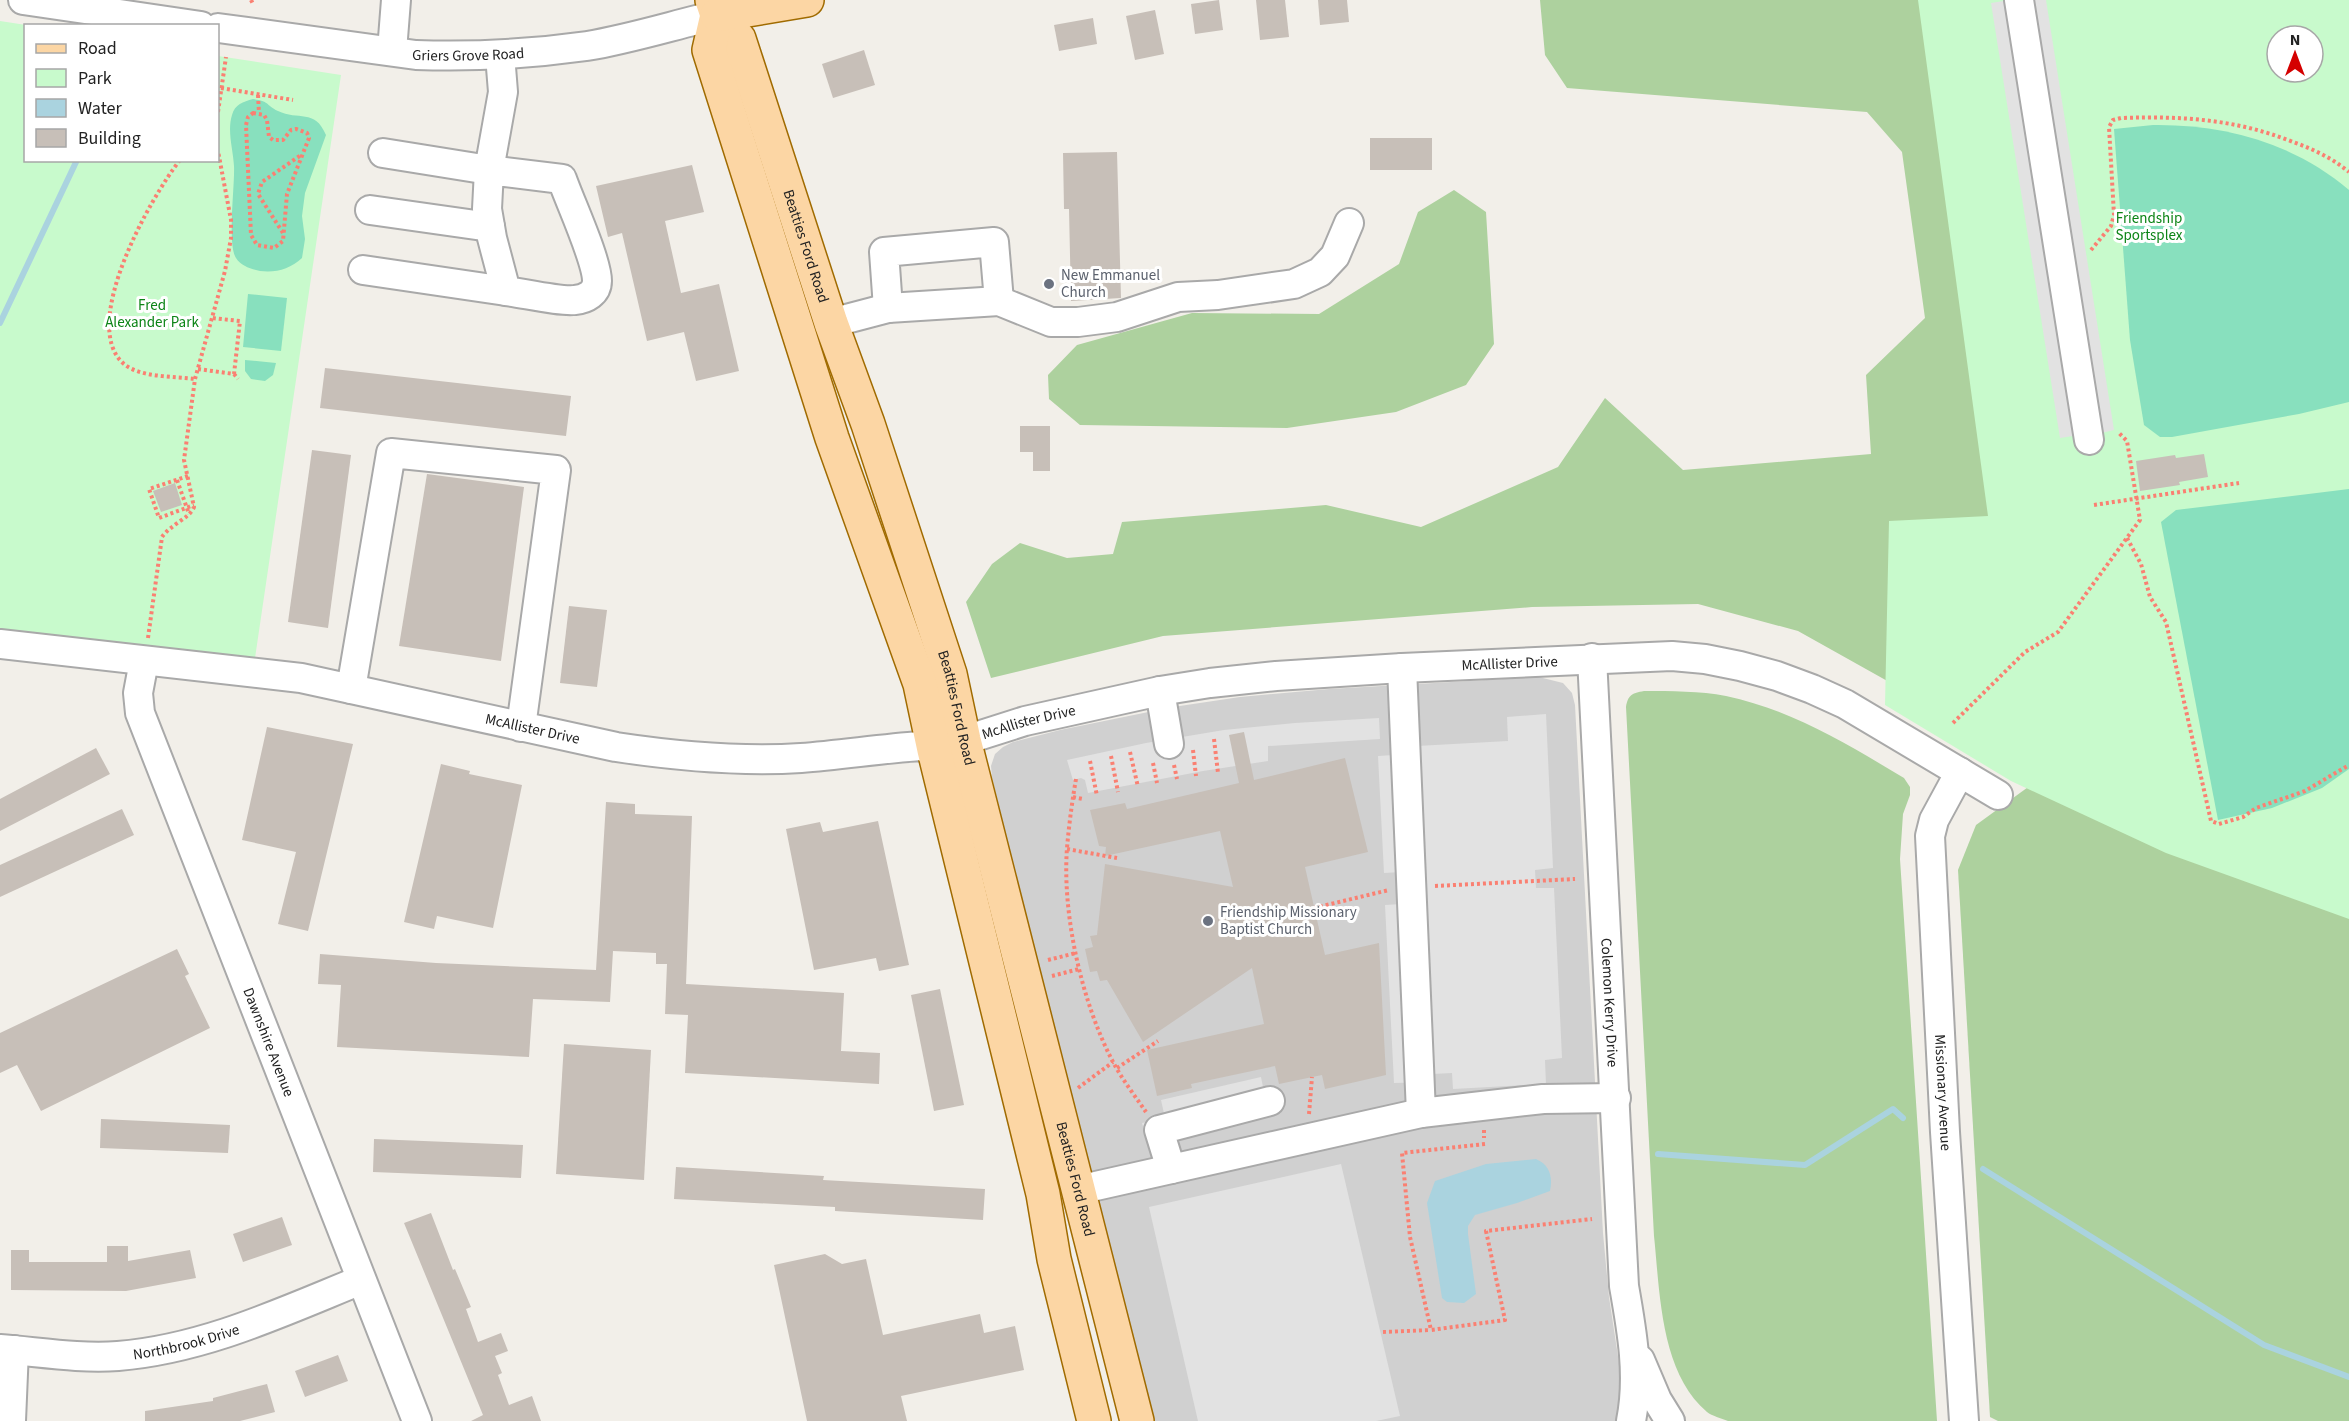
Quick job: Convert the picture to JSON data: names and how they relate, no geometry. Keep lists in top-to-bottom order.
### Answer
{
  "streets": {
    "main road": ["Beatties Ford Road"],
    "street": [
      "Griers Grove Road",
      "McAllister Drive",
      "Colemon Kerry Drive",
      "Dawnshire Avenue",
      "Missionary Avenue",
      "Northbrook Drive"
    ]
  },
  "crossings": [
    ["Griers Grove Road", "Beatties Ford Road"],
    ["Beatties Ford Road", "McAllister Drive"],
    ["McAllister Drive", "Colemon Kerry Drive"],
    ["McAllister Drive", "Dawnshire Avenue"],
    ["McAllister Drive", "Missionary Avenue"],
    ["Dawnshire Avenue", "Northbrook Drive"]
  ],
  "parks": ["Friendship Sportsplex", "Fred Alexander Park"],
  "places": ["New Emmanuel Church", "Friendship Missionary Baptist Church"],
  "legend": [
    "Road",
    "Park",
    "Water",
    "Building"
  ],
  "north": "top"
}
